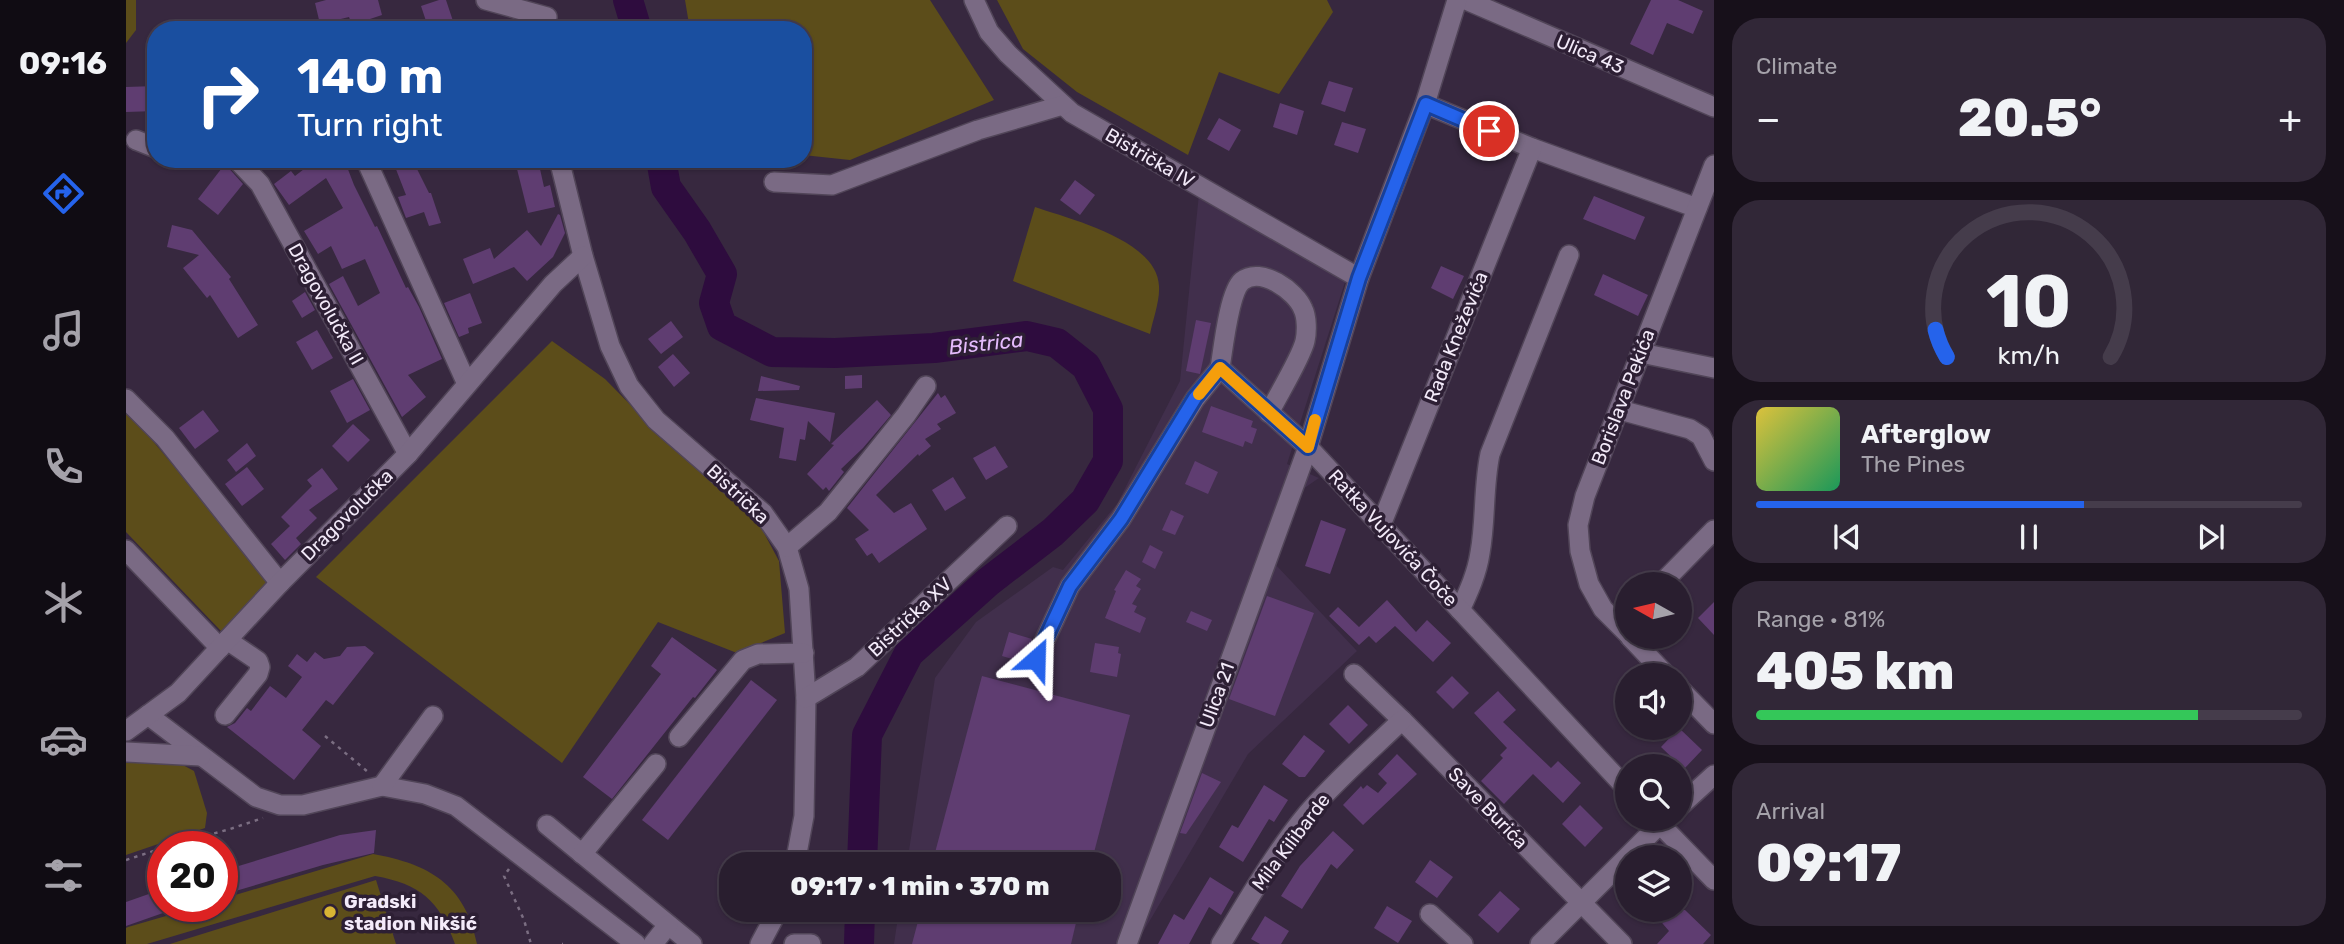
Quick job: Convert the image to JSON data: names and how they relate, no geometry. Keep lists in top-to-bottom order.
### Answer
{
  "streets": {
    "street": [
      "Ulica 43",
      "Bistrička IV",
      "Dragovolučka II",
      "Rada Kneževića",
      "Borislava Pekića",
      "Bistrička",
      "Dragovolučka",
      "Ratka Vujovića Čoče",
      "Bistrička XV",
      "Ulica 21",
      "Save Burića",
      "Mila Kilibarde"
    ]
  },
  "crossings": [
    ["Dragovolučka II", "Dragovolučka"],
    ["Rada Kneževića", "Ratka Vujovića Čoče"],
    ["Bistrička", "Dragovolučka"],
    ["Bistrička", "Bistrička XV"],
    ["Ratka Vujovića Čoče", "Ulica 21"],
    ["Save Burića", "Mila Kilibarde"]
  ],
  "water": ["Bistrica"],
  "places": ["Gradski stadion Nikšić"],
  "north": "left",
  "page": {
    "tabs": "09:16",
    "tile": [
      "Climate",
      ["Range · 81%", "405 km"],
      ["Arrival", "09:17"]
    ],
    "turn": ["140 m", "Turn right"],
    "heat": ["−", "20.5°", "+"],
    "song": ["Afterglow", "The Pines"],
    "limit": "20",
    "trip": "09:17 · 1 min · 370 m",
    "gauge": ["10", "km/h"]
  }
}
